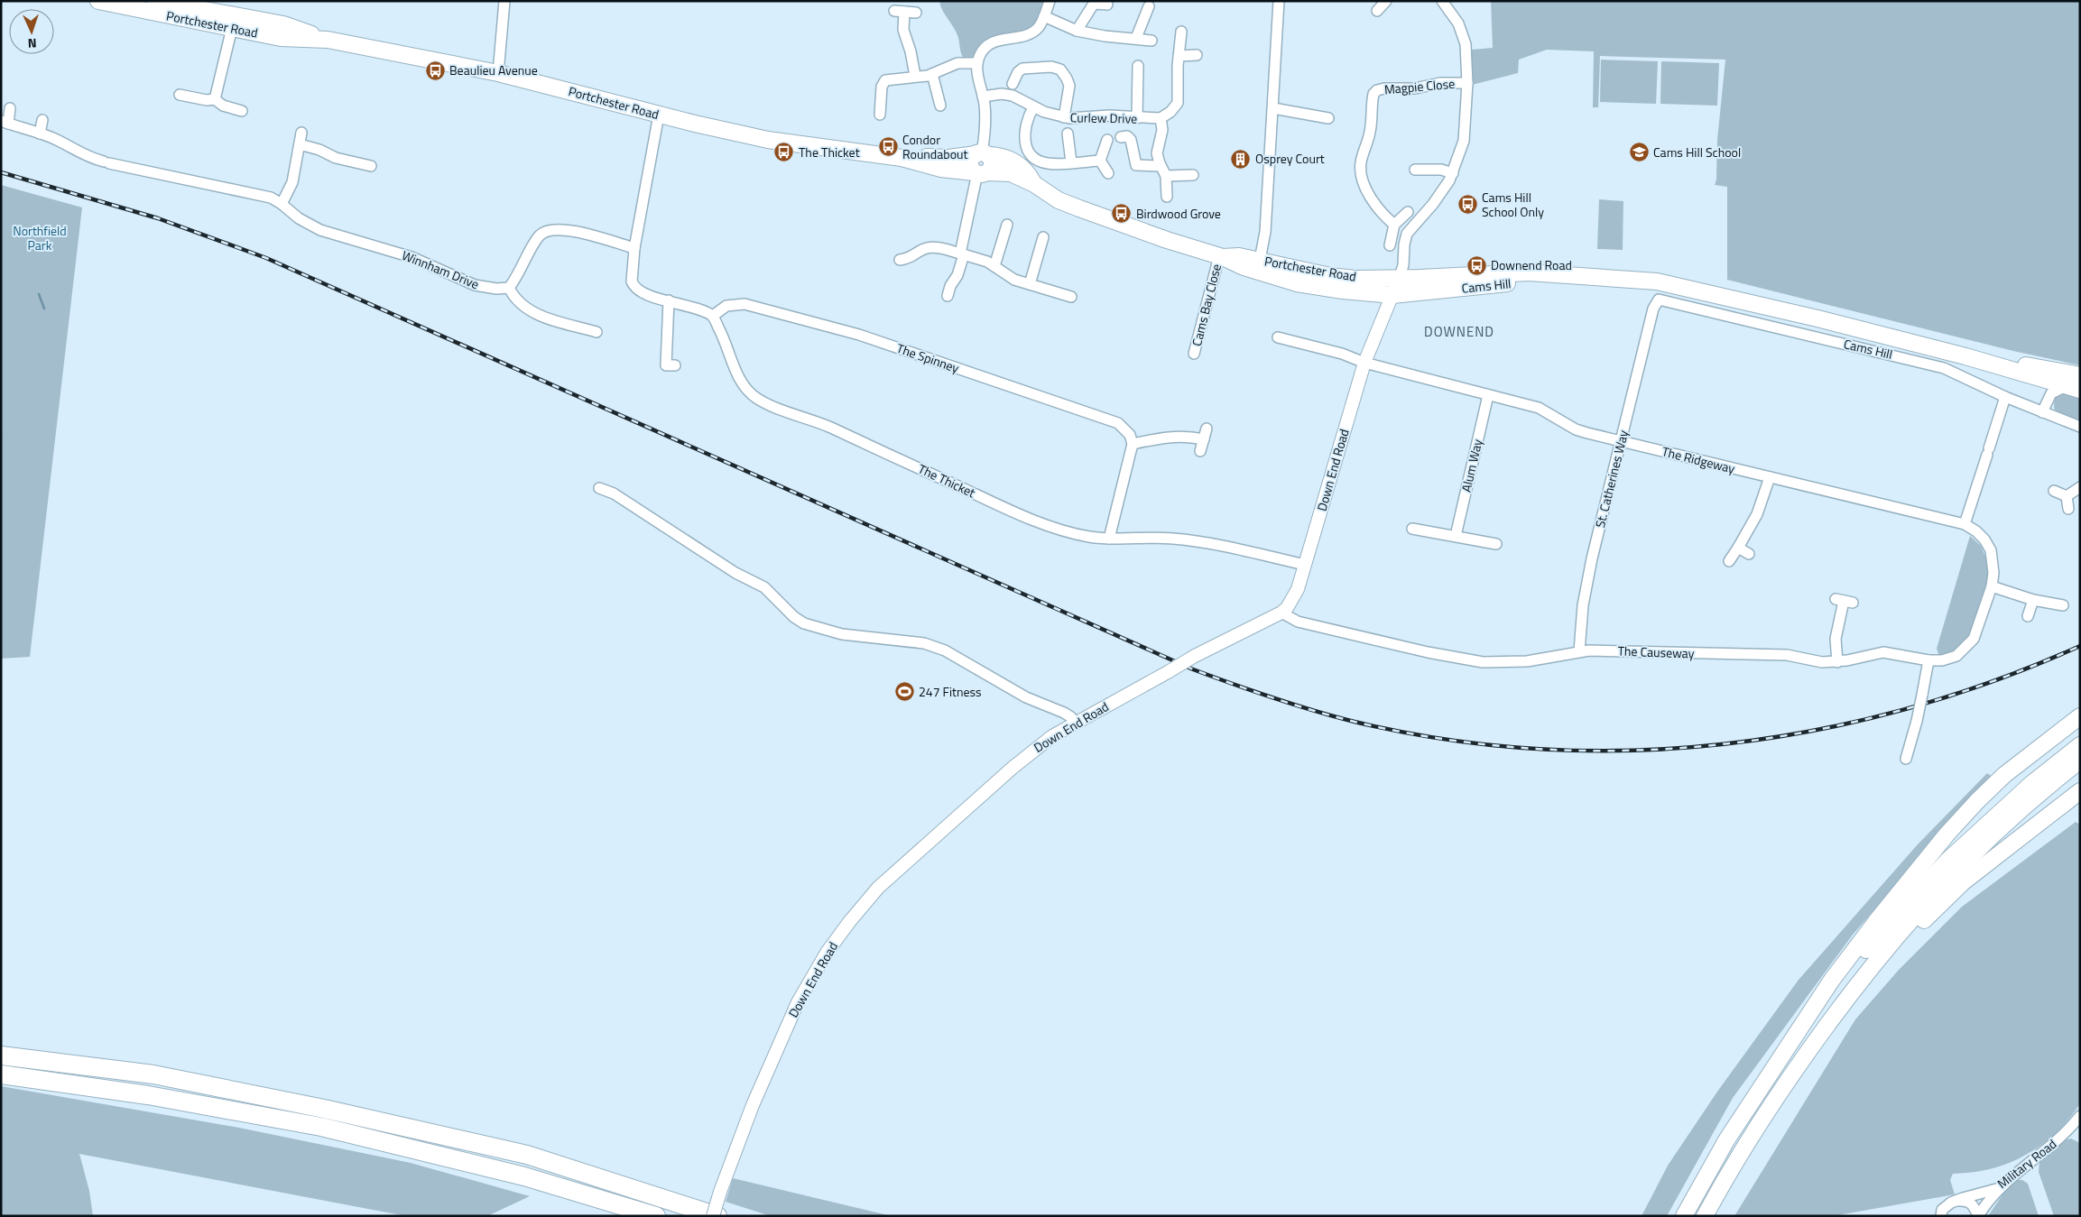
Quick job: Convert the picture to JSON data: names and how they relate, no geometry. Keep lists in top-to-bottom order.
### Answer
{
  "streets": {
    "main road": ["Portchester Road", "Cams Hill"],
    "street": [
      "Magpie Close",
      "Curlew Drive",
      "Winnham Drive",
      "Cams Bay Close",
      "The Spinney",
      "The Ridgeway",
      "Alum Way",
      "Down End Road",
      "St. Catherines Way",
      "The Thicket",
      "The Causeway",
      "Military Road"
    ]
  },
  "crossings": [
    ["Portchester Road", "Cams Hill"],
    ["Portchester Road", "Cams Bay Close"],
    ["Portchester Road", "Down End Road"],
    ["Cams Hill", "Down End Road"],
    ["Cams Hill", "St. Catherines Way"],
    ["The Spinney", "The Thicket"],
    ["The Ridgeway", "Alum Way"],
    ["The Ridgeway", "Down End Road"],
    ["The Ridgeway", "St. Catherines Way"],
    ["The Ridgeway", "The Causeway"],
    ["Down End Road", "The Thicket"],
    ["Down End Road", "The Causeway"],
    ["St. Catherines Way", "The Causeway"]
  ],
  "districts": ["DOWNEND"],
  "parks": ["Northfield Park"],
  "places": {
    "bus stop": [
      "Beaulieu Avenue",
      "Condor Roundabout",
      "The Thicket",
      "Cams Hill School Only",
      "Birdwood Grove",
      "Downend Road"
    ],
    "school or university": ["Cams Hill School"],
    "building": ["Osprey Court"],
    "sports": ["247 Fitness"]
  },
  "north": "bottom"
}
